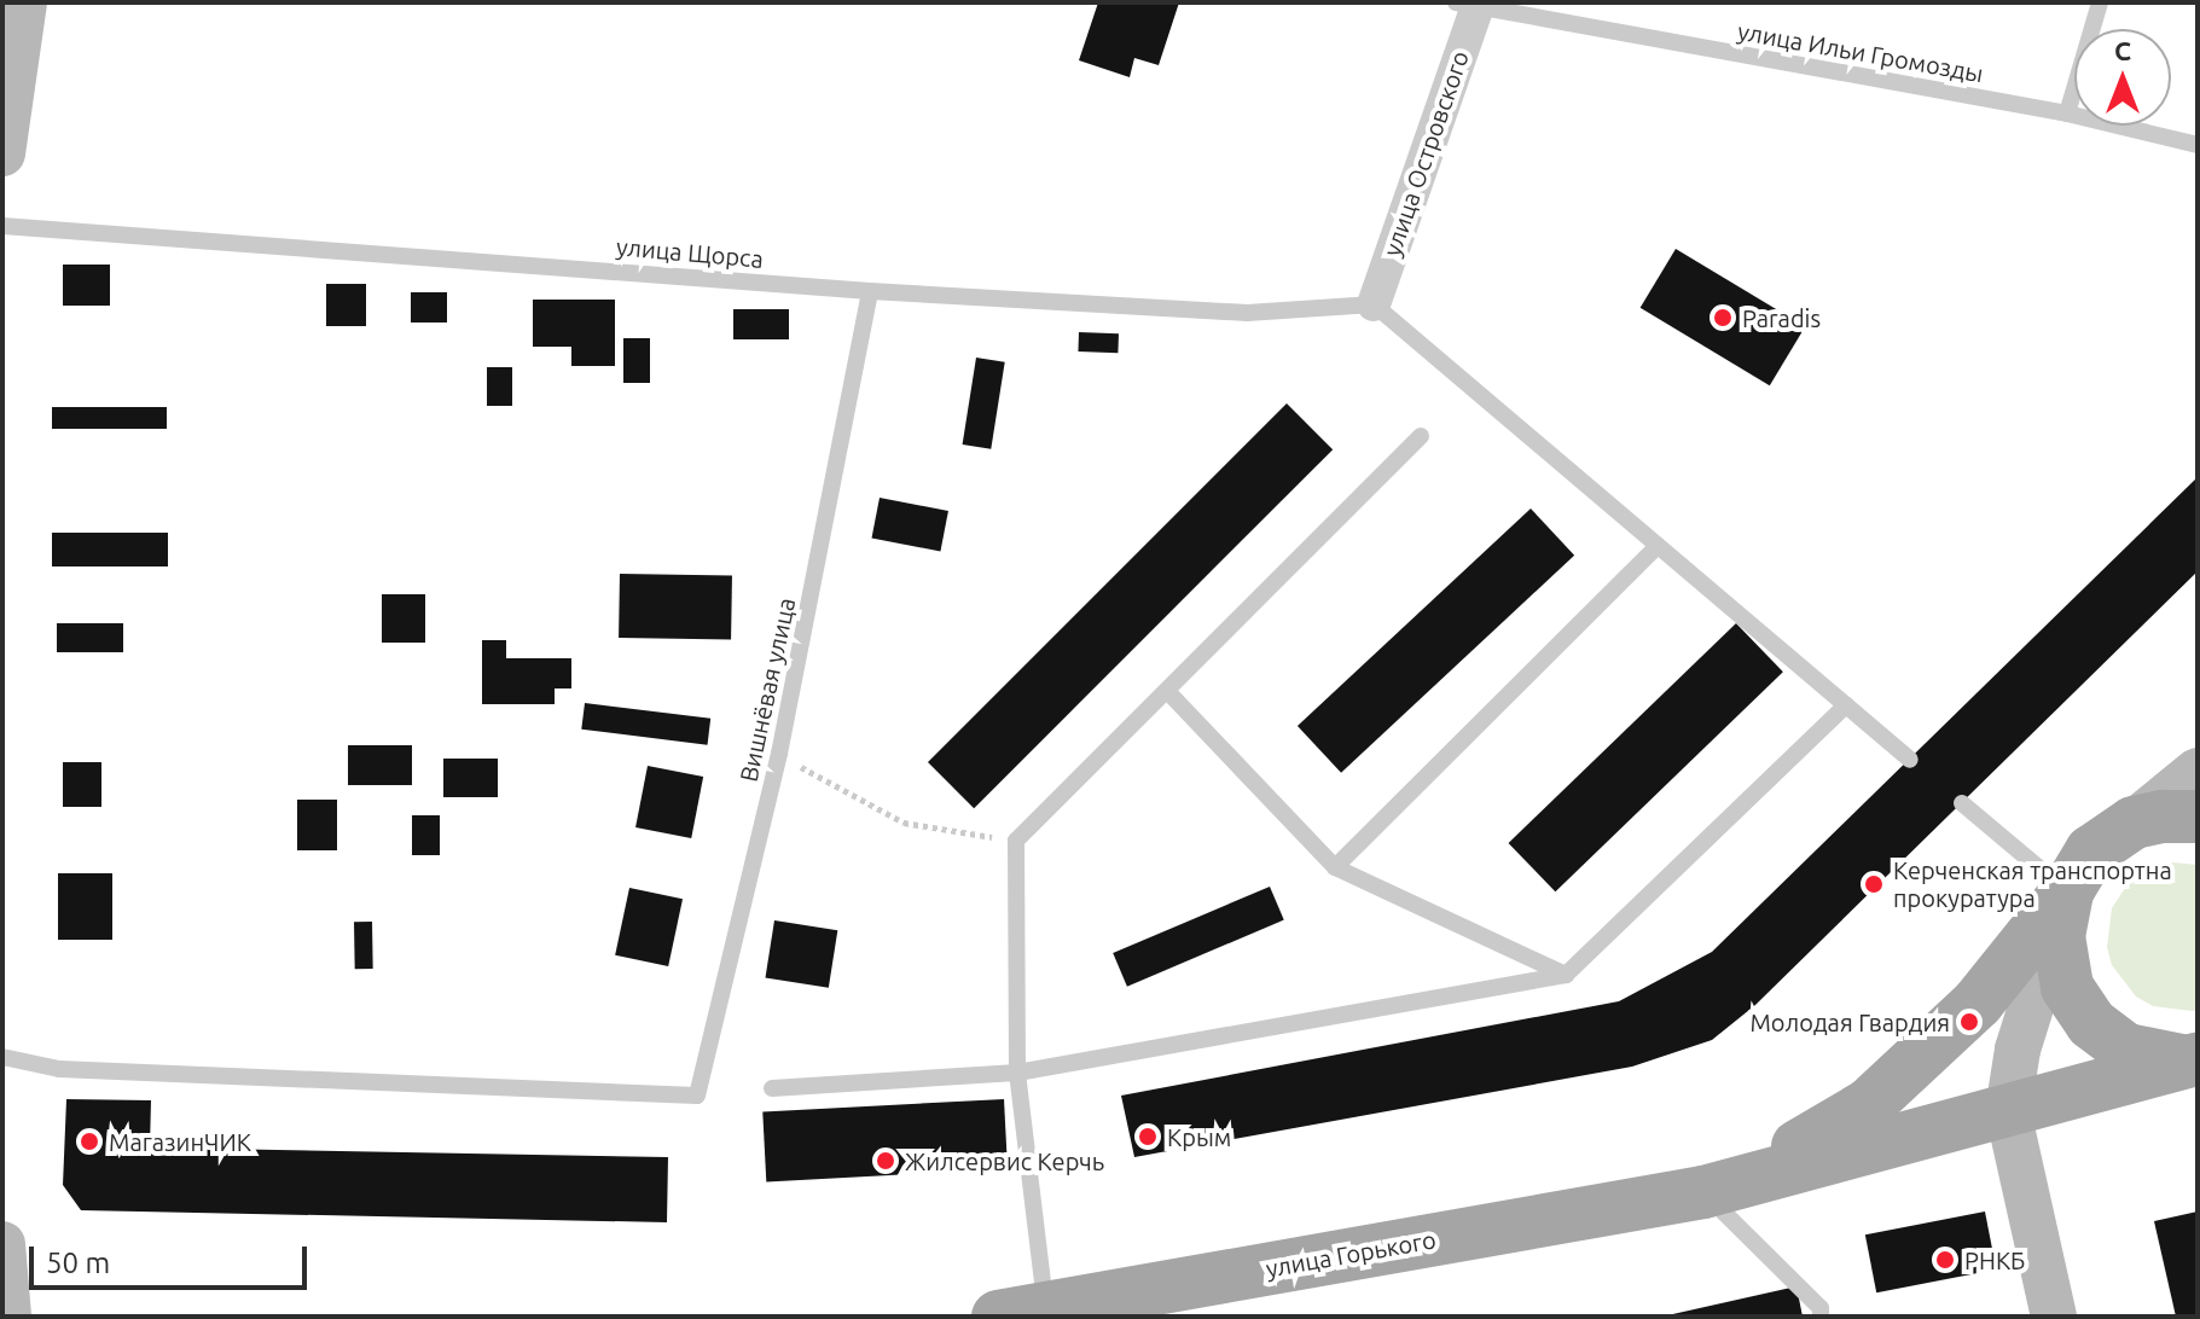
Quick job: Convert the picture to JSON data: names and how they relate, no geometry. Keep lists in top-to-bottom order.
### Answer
{
  "streets": {
    "main road": ["улица Горького"],
    "street": ["улица Островского"],
    "lane": ["улица Ильи Громозды", "улица Щорса", "Вишнёвая улица"]
  },
  "crossings": [
    ["улица Ильи Громозды", "улица Островского"],
    ["улица Островского", "улица Щорса"],
    ["улица Щорса", "Вишнёвая улица"]
  ],
  "places": [
    "Paradis",
    "Керченская транспортна прокуратура",
    "Молодая Гвардия",
    "Крым",
    "МагазинЧИК",
    "Жилсервис Керчь",
    "РНКБ"
  ],
  "scale_bar": "50 m",
  "north": "top"
}
